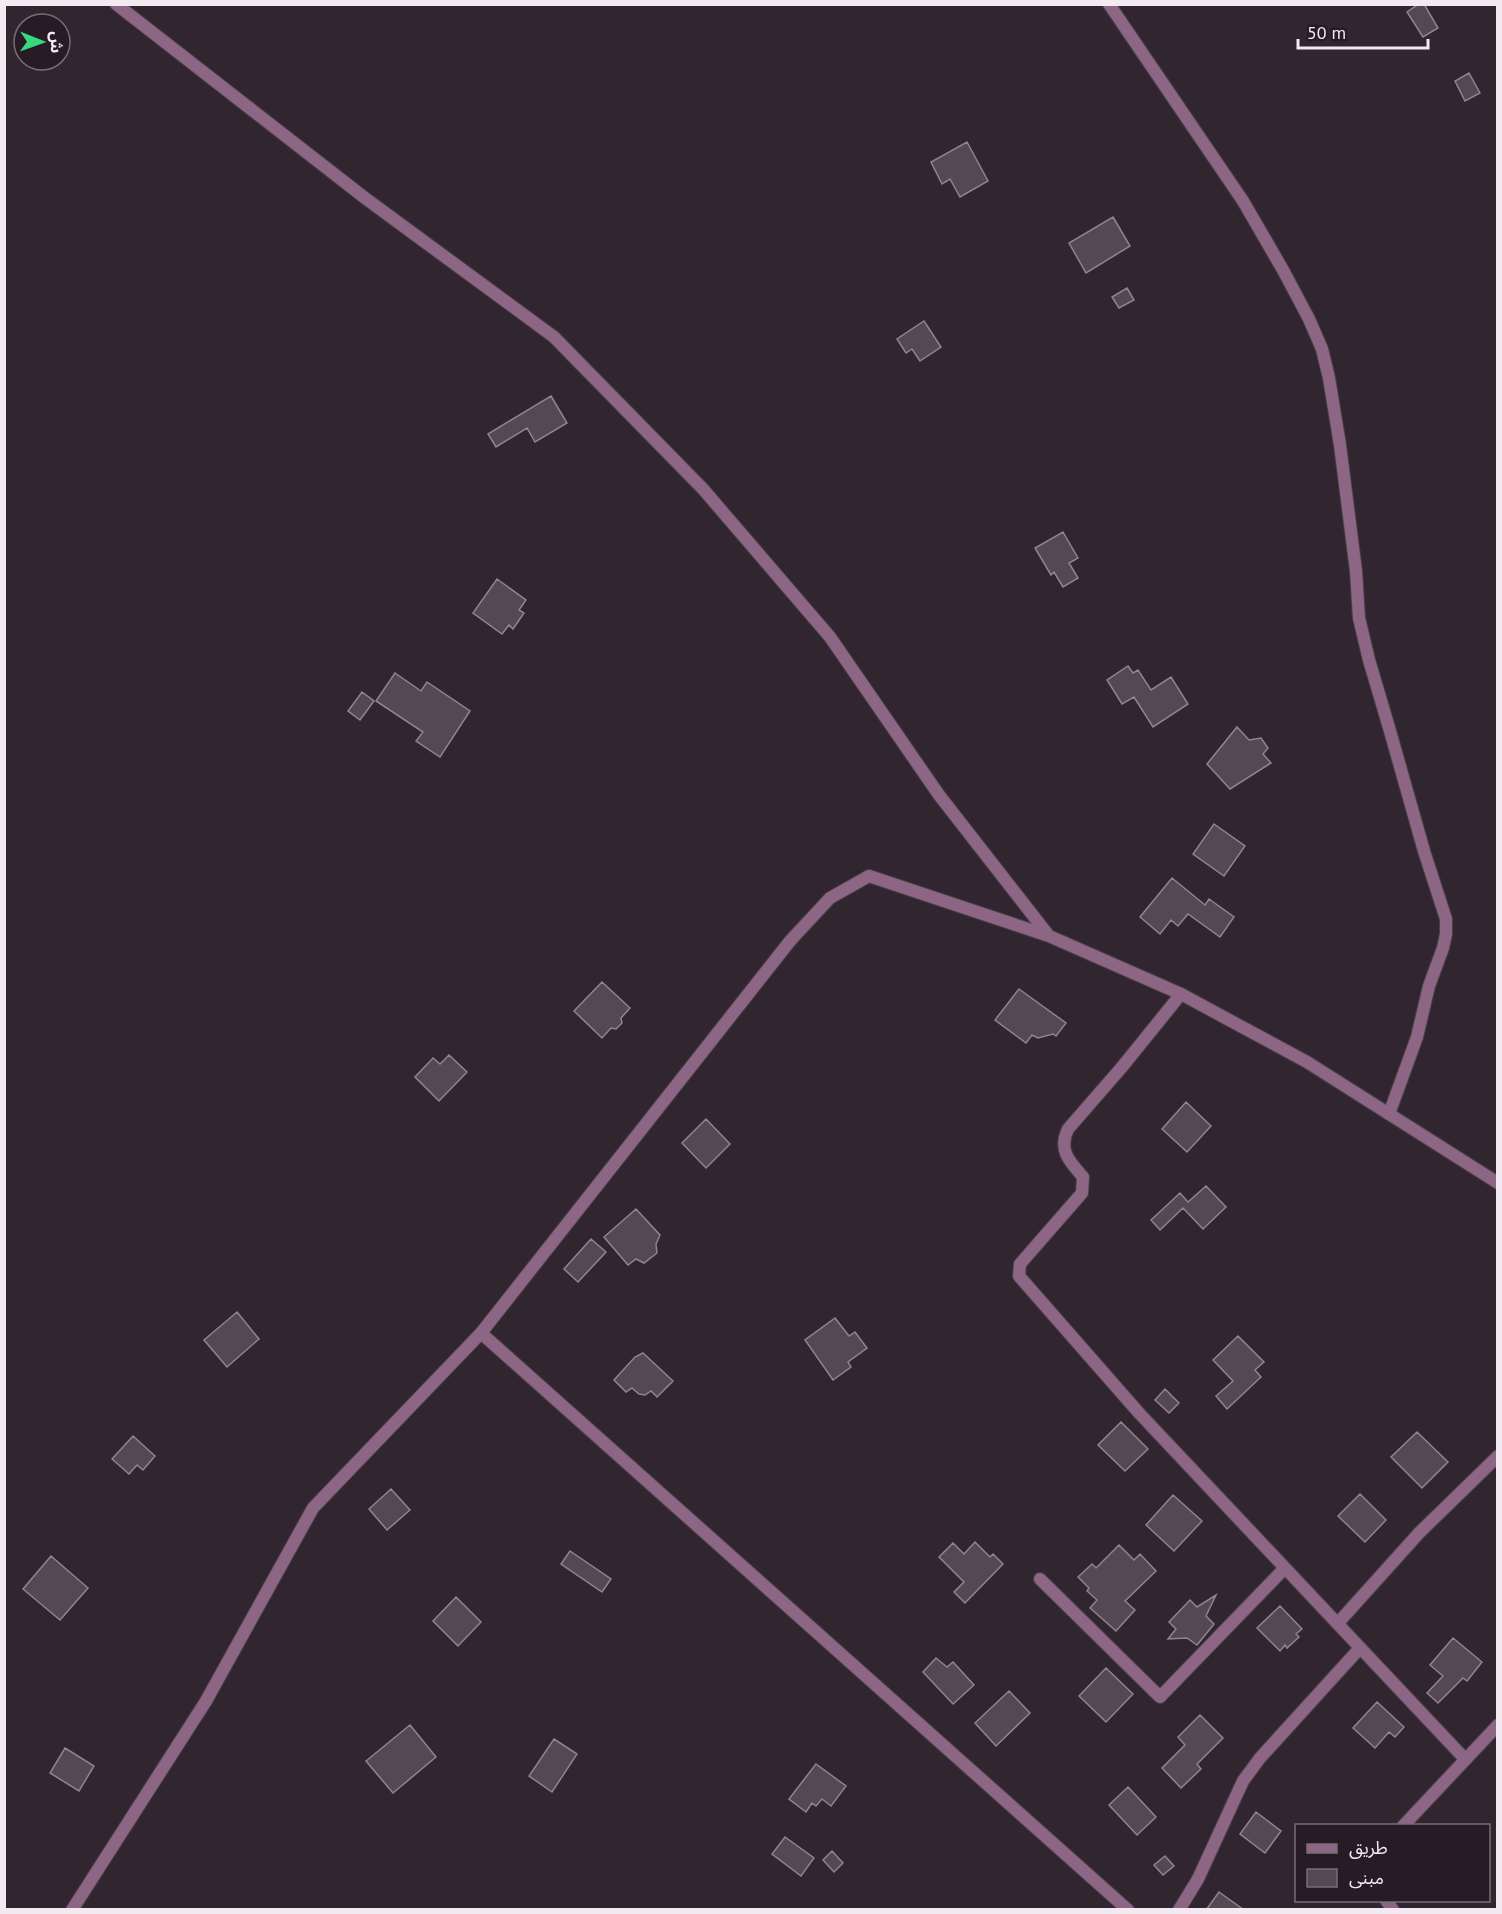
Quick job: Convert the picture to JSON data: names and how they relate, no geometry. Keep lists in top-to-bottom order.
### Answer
{
  "legend": ["طريق", "مبنى"],
  "scale_bar": "50 m",
  "north": "right"
}
